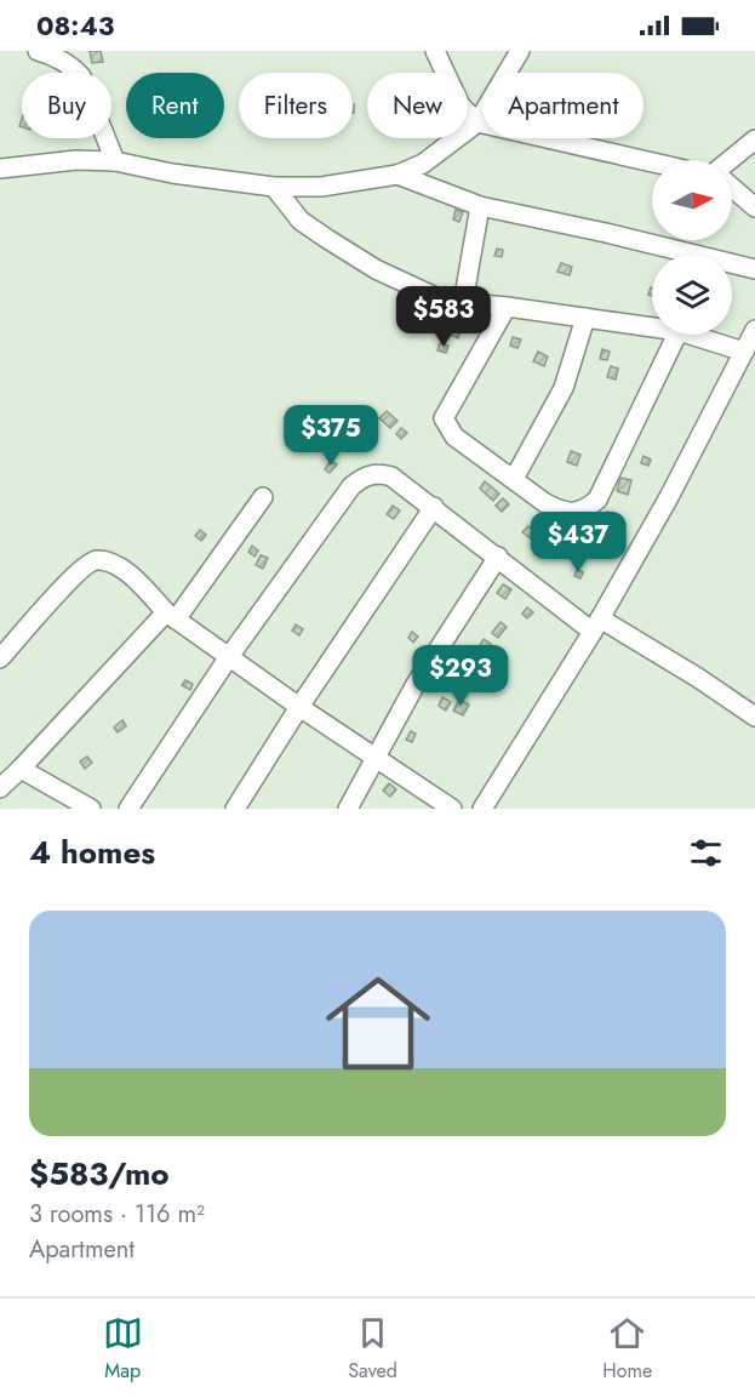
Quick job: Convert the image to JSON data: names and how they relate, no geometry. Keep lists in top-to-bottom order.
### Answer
{
  "north": "right",
  "page": {
    "status": "08:43",
    "chip": [
      "Buy",
      "Rent",
      "Filters",
      "New",
      "Apartment"
    ],
    "price": [
      "$583",
      "$375",
      "$437",
      "$293"
    ],
    "heading": "4 homes",
    "list": [
      {
        "name": "$583/mo",
        "note": "3 rooms · 116 m² · Apartment"
      }
    ],
    "tabs": ["Map", "Saved", "Home"]
  }
}
